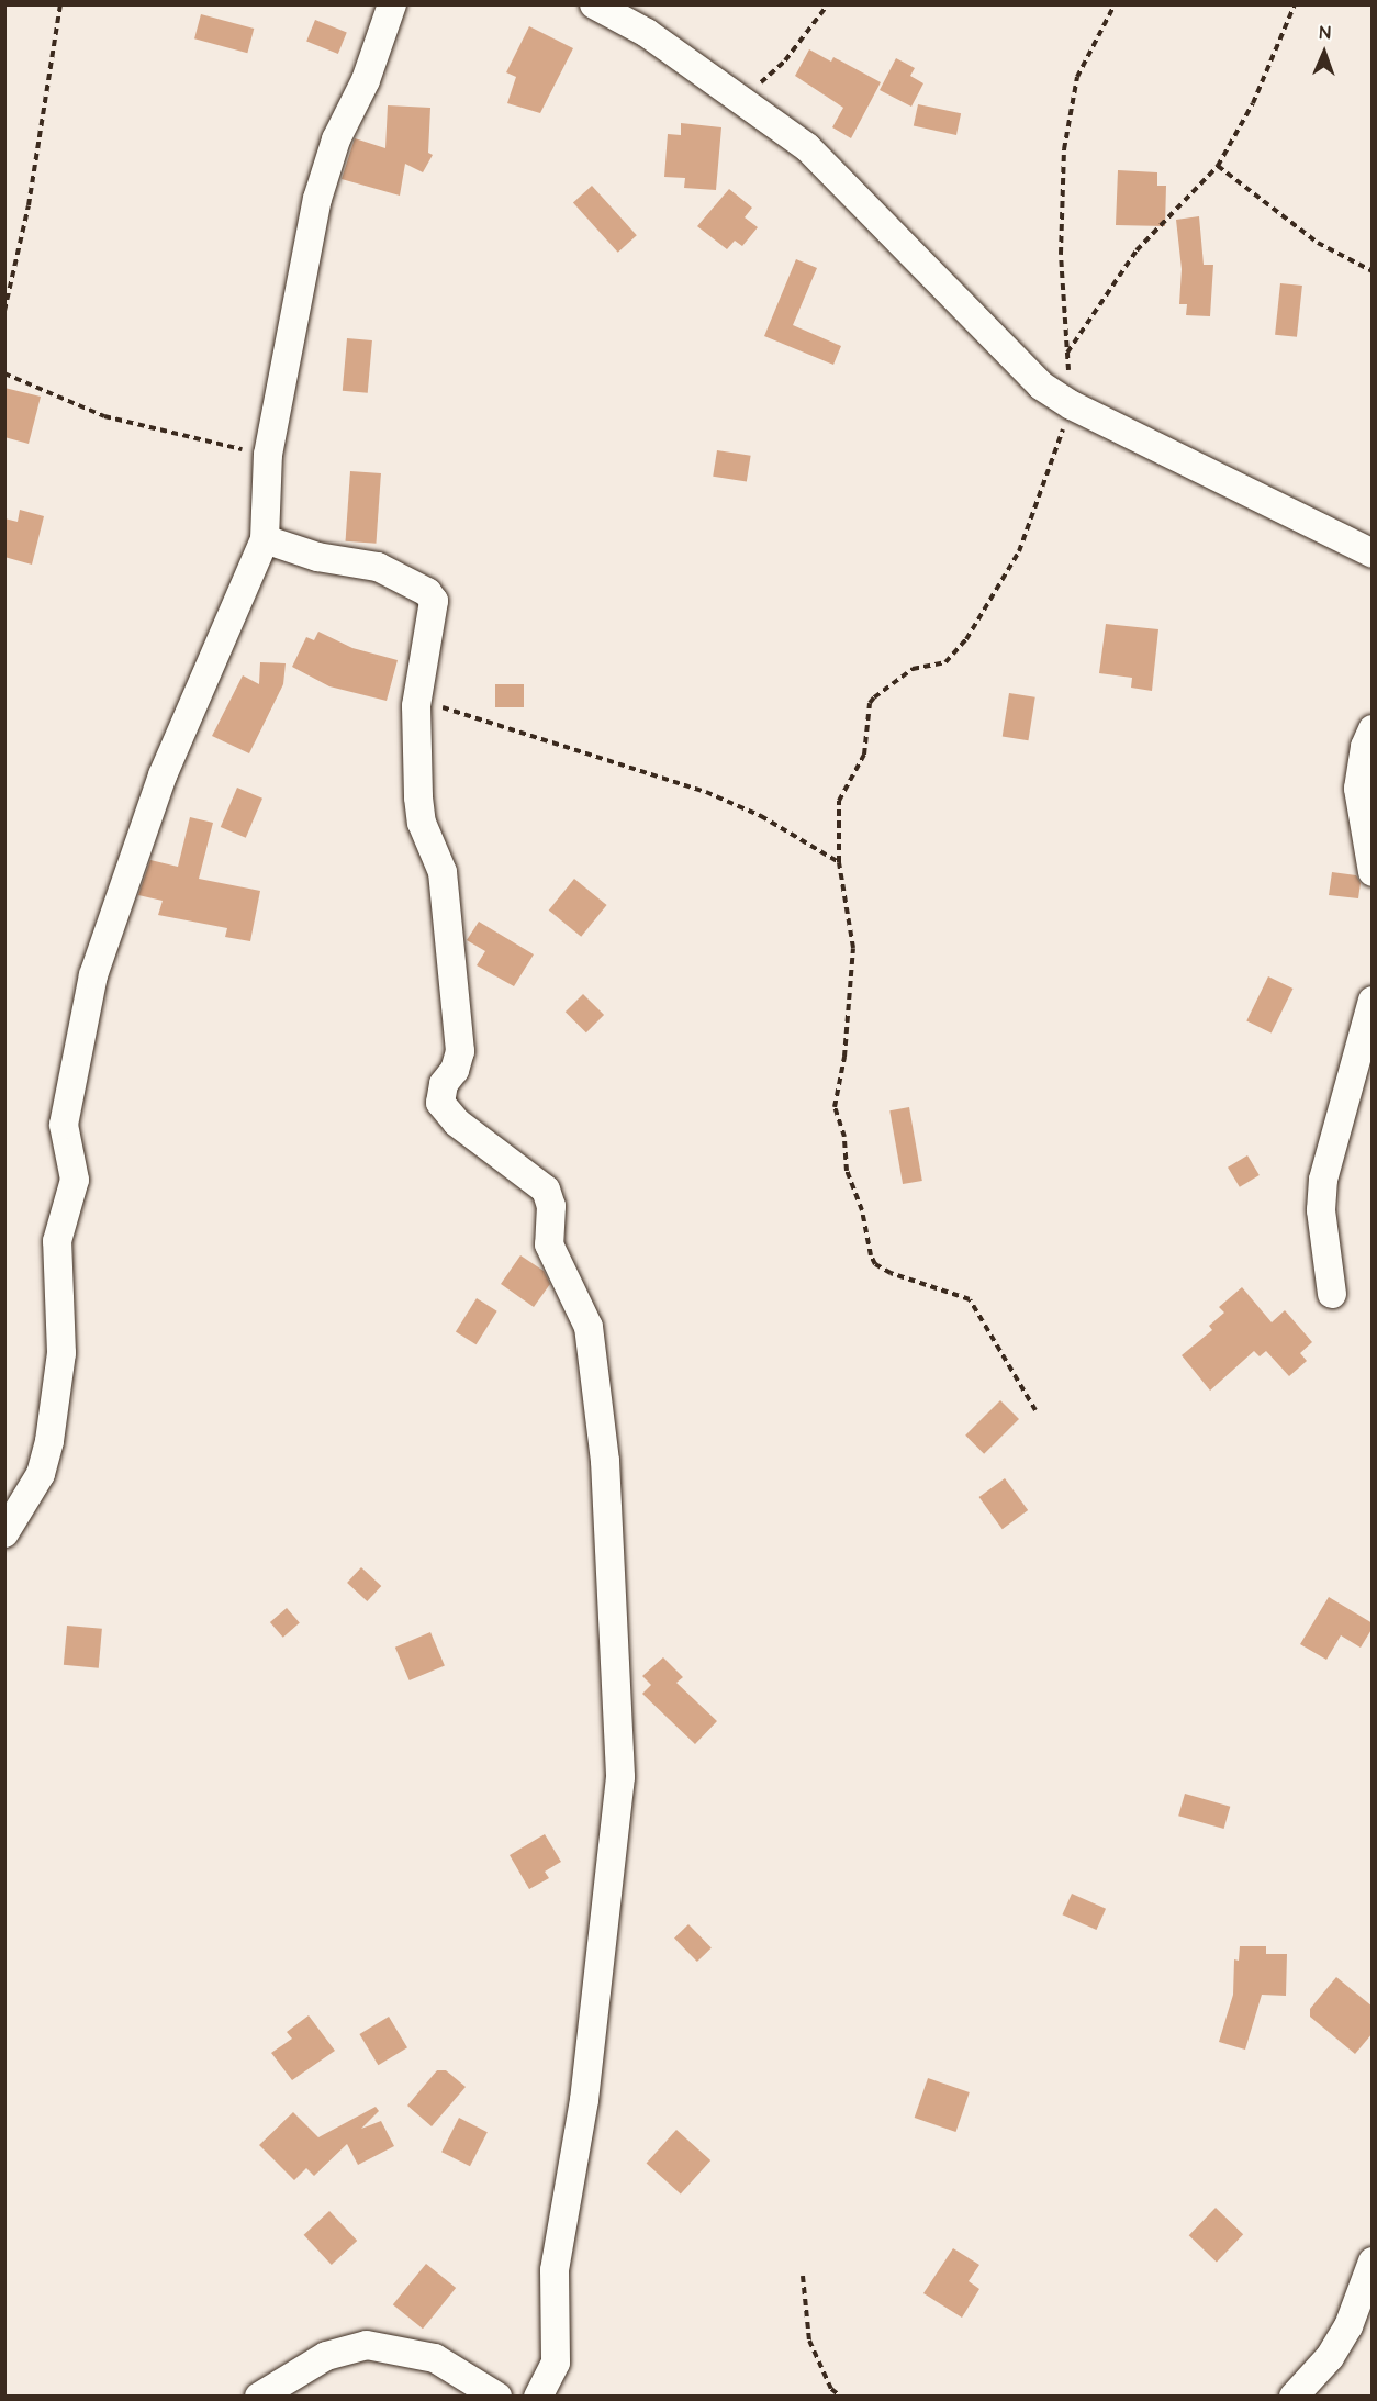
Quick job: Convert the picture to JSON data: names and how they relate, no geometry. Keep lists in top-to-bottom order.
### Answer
{
  "north": "top"
}
